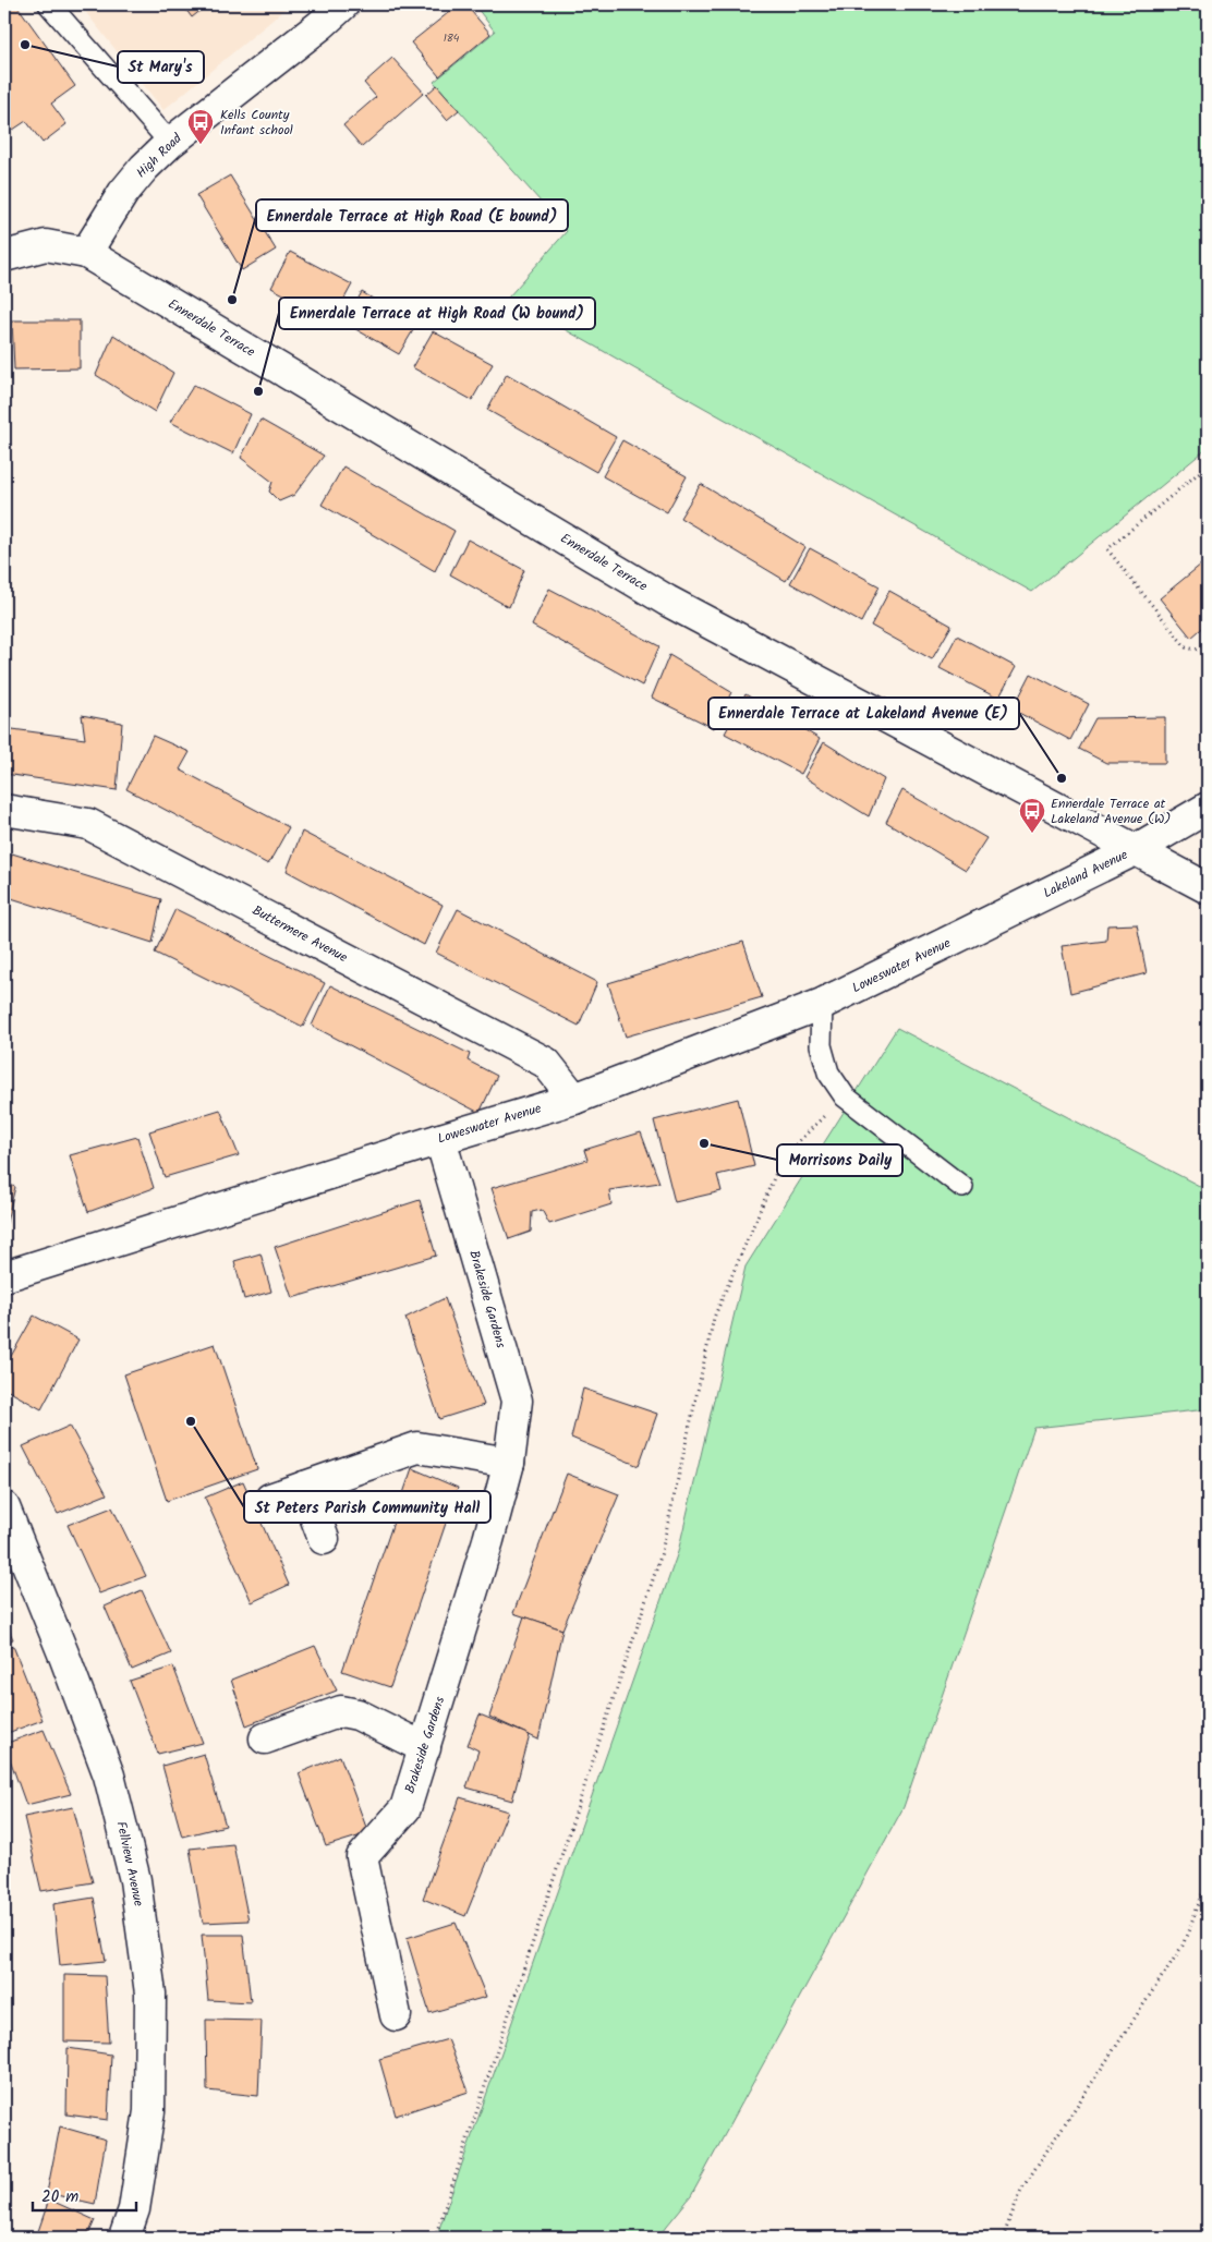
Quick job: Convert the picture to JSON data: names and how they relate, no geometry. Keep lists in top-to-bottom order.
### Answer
{
  "streets": {
    "street": [
      "High Road",
      "Ennerdale Terrace",
      "Lakeland Avenue",
      "Buttermere Avenue",
      "Loweswater Avenue",
      "Brakeside Gardens",
      "Fellview Avenue"
    ]
  },
  "crossings": [
    ["High Road", "Ennerdale Terrace"],
    ["Ennerdale Terrace", "Lakeland Avenue"],
    ["Lakeland Avenue", "Loweswater Avenue"],
    ["Buttermere Avenue", "Loweswater Avenue"],
    ["Loweswater Avenue", "Brakeside Gardens"]
  ],
  "places": {
    "other": [
      "St Mary's",
      "Ennerdale Terrace at High Road (E bound)",
      "Ennerdale Terrace at High Road (W bound)",
      "Ennerdale Terrace at Lakeland Avenue (E)",
      "Morrisons Daily",
      "St Peters Parish Community Hall"
    ],
    "bus stop": ["Kells County Infant school", "Ennerdale Terrace at Lakeland Avenue (W)"]
  },
  "house_numbers": ["184"],
  "scale_bar": "20 m"
}
